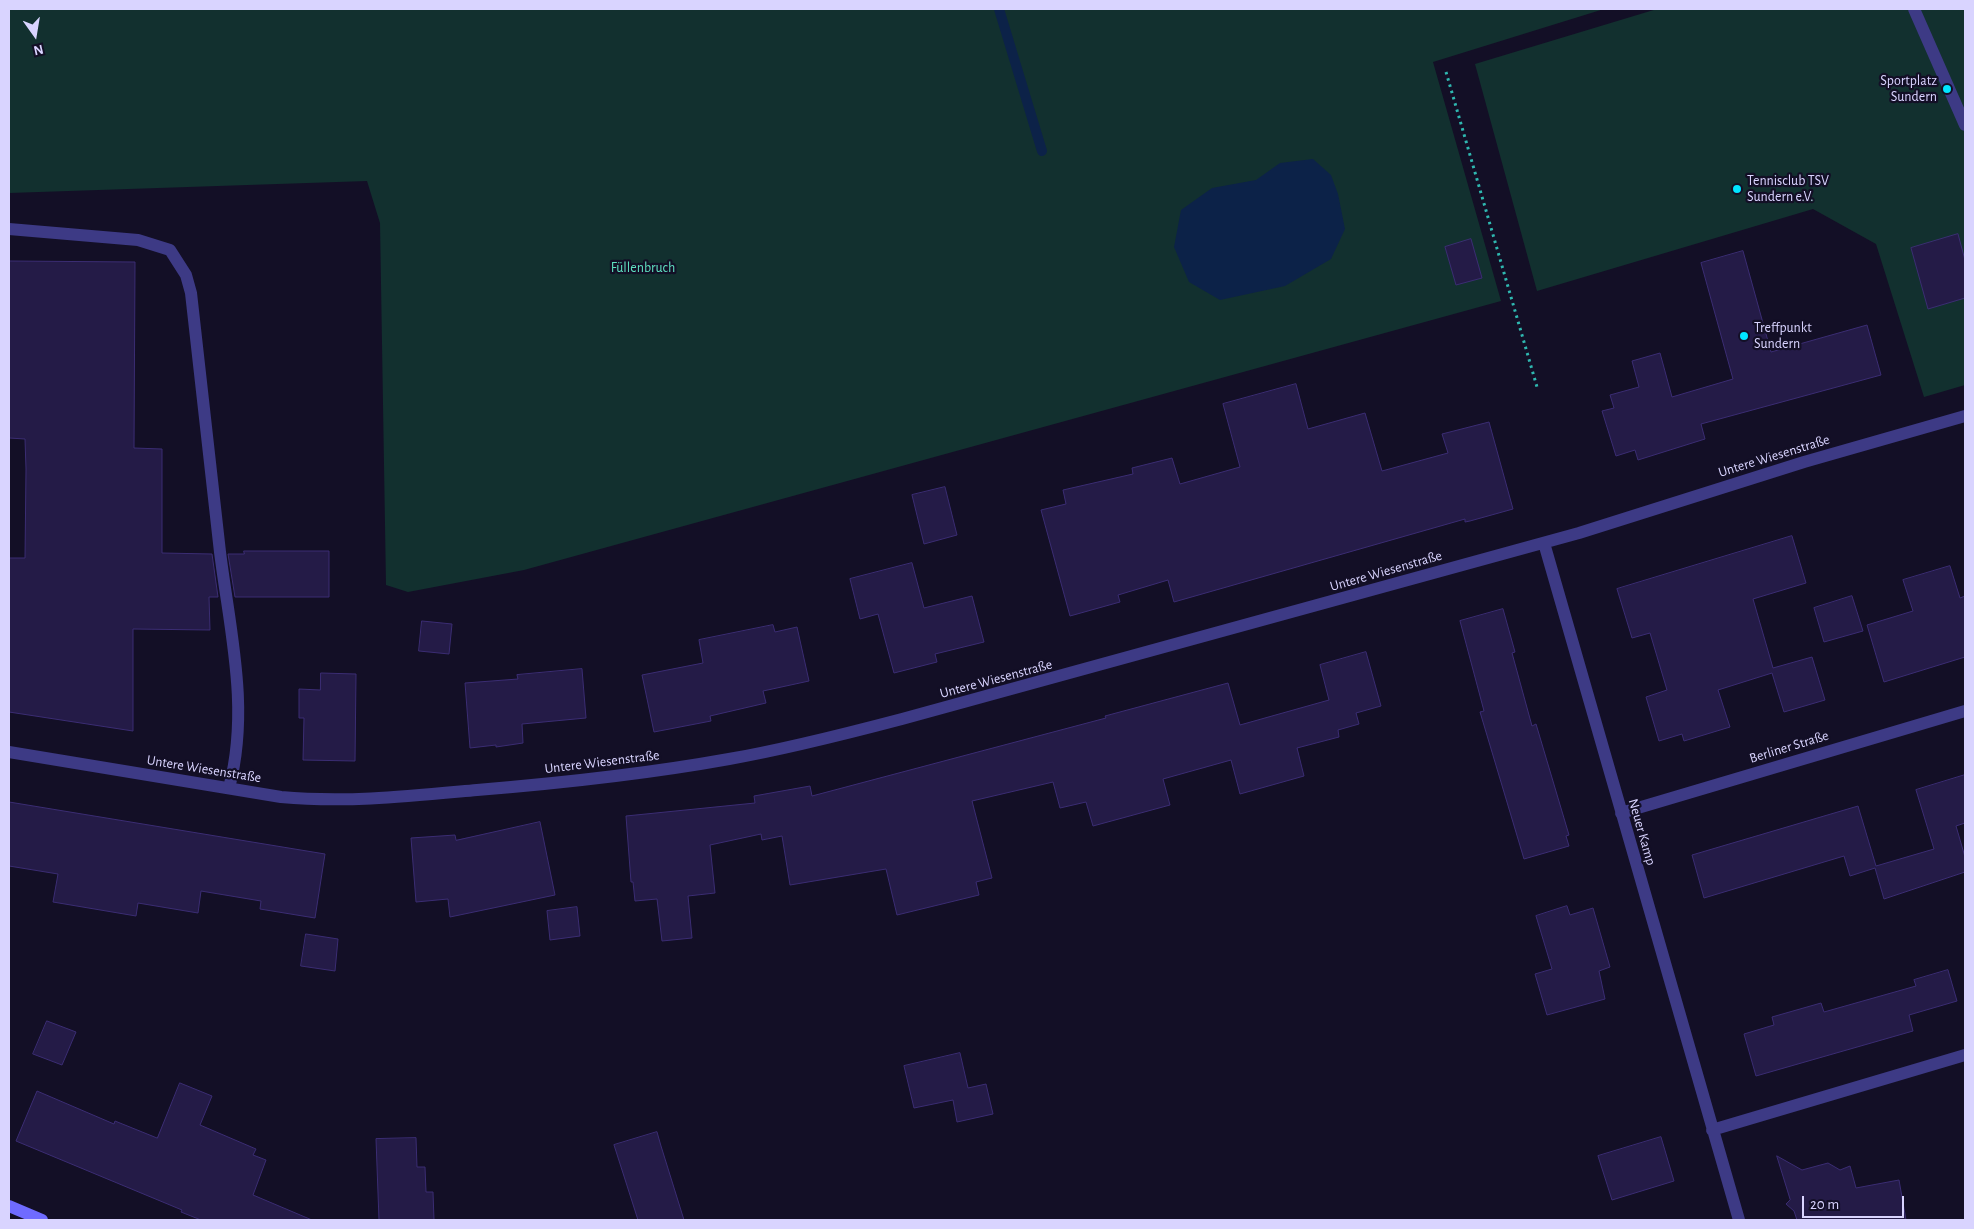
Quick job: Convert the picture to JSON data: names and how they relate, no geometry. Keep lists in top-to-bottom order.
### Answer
{
  "streets": {
    "street": ["Untere Wiesenstraße", "Berliner Straße", "Neuer Kamp"]
  },
  "crossings": [
    ["Untere Wiesenstraße", "Neuer Kamp"],
    ["Berliner Straße", "Neuer Kamp"]
  ],
  "parks": ["Füllenbruch"],
  "places": ["Sportplatz Sundern", "Tennisclub TSV Sundern e.V.", "Treffpunkt Sundern"],
  "scale_bar": "20 m",
  "north": "bottom"
}
